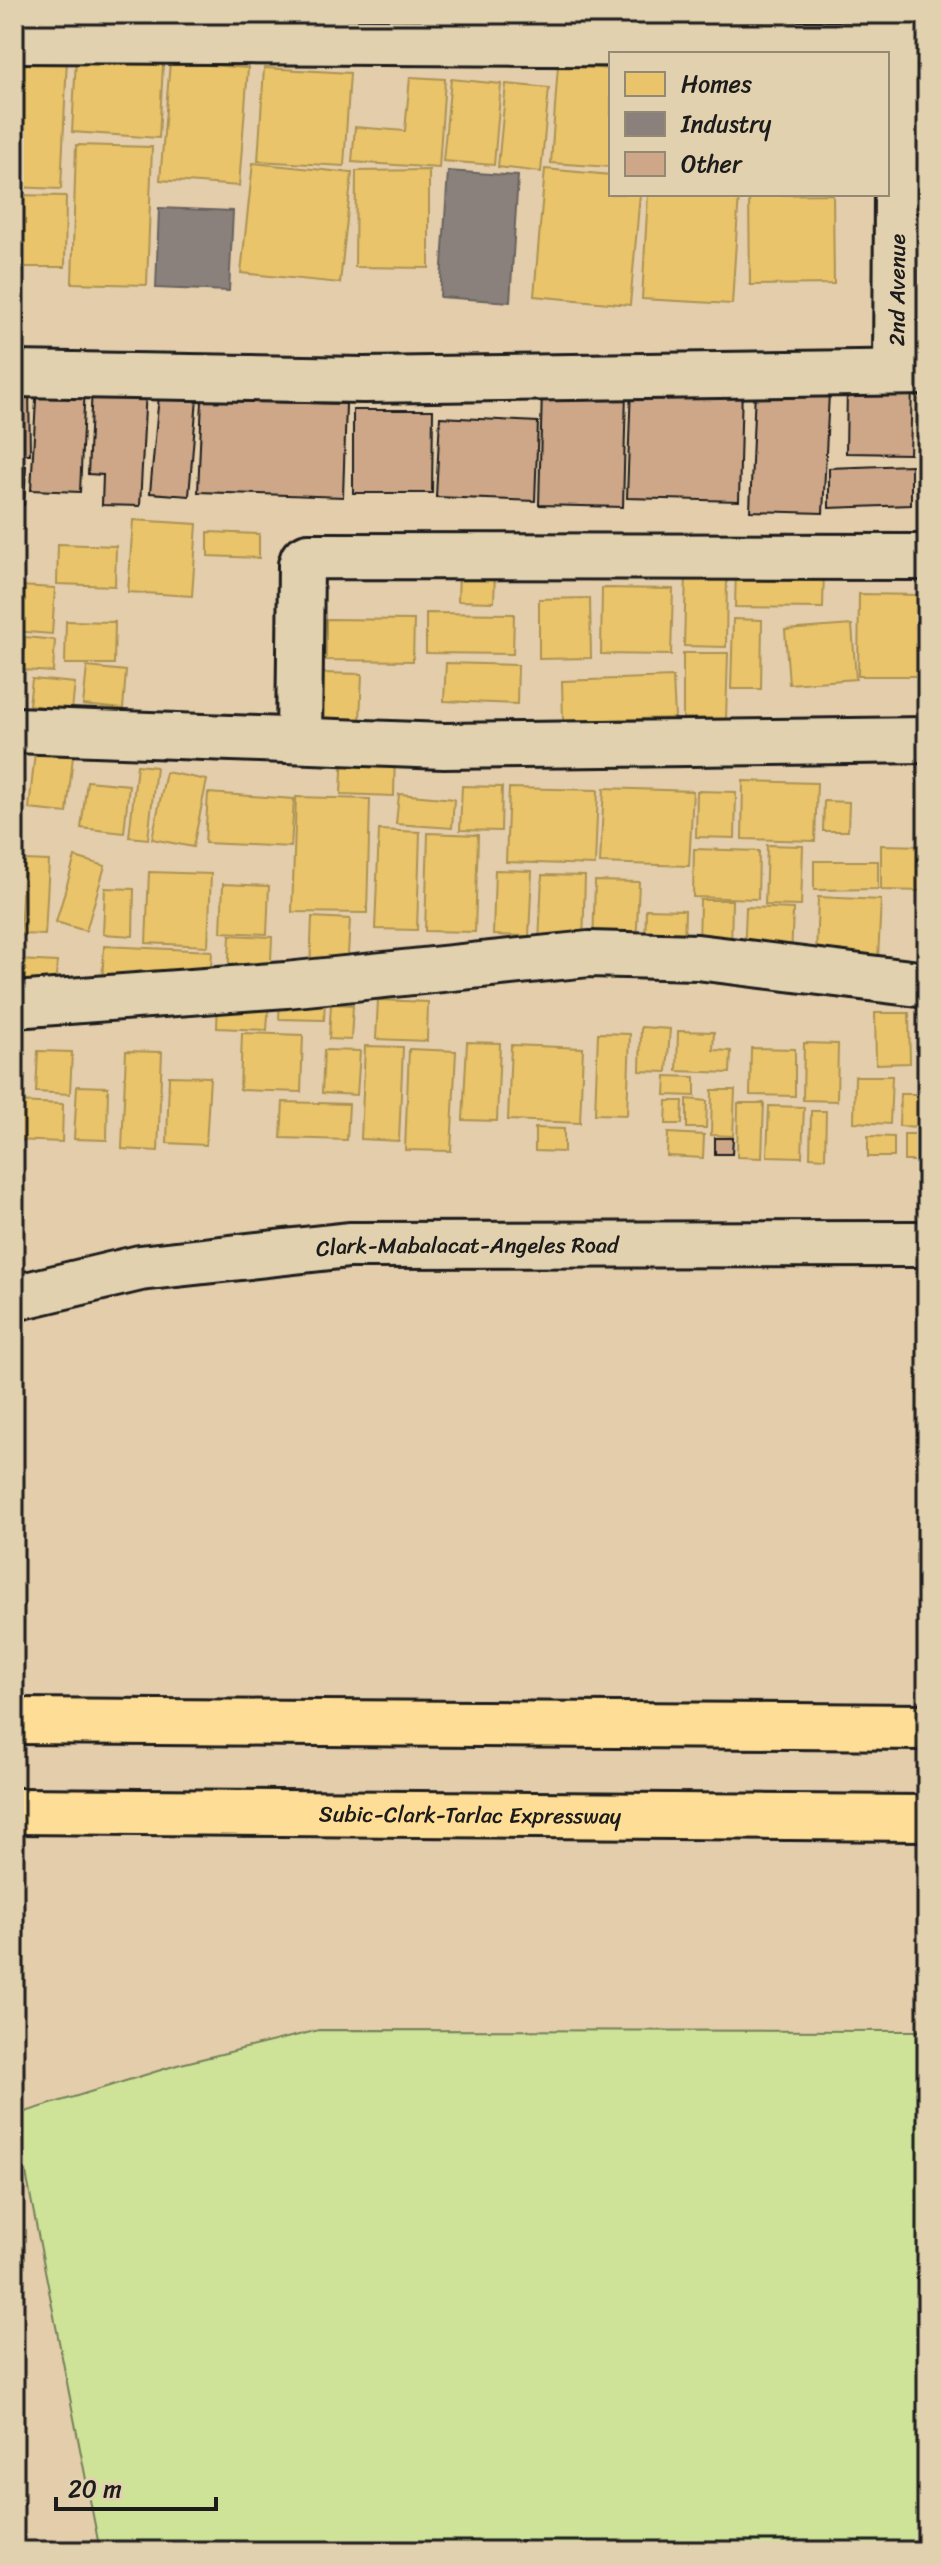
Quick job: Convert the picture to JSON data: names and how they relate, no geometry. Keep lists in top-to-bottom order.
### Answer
{
  "streets": {
    "highway": ["Subic-Clark-Tarlac Expressway"],
    "street": ["2nd Avenue", "Clark-Mabalacat-Angeles Road"]
  },
  "legend": ["Homes", "Industry", "Other"],
  "scale_bar": "20 m"
}
